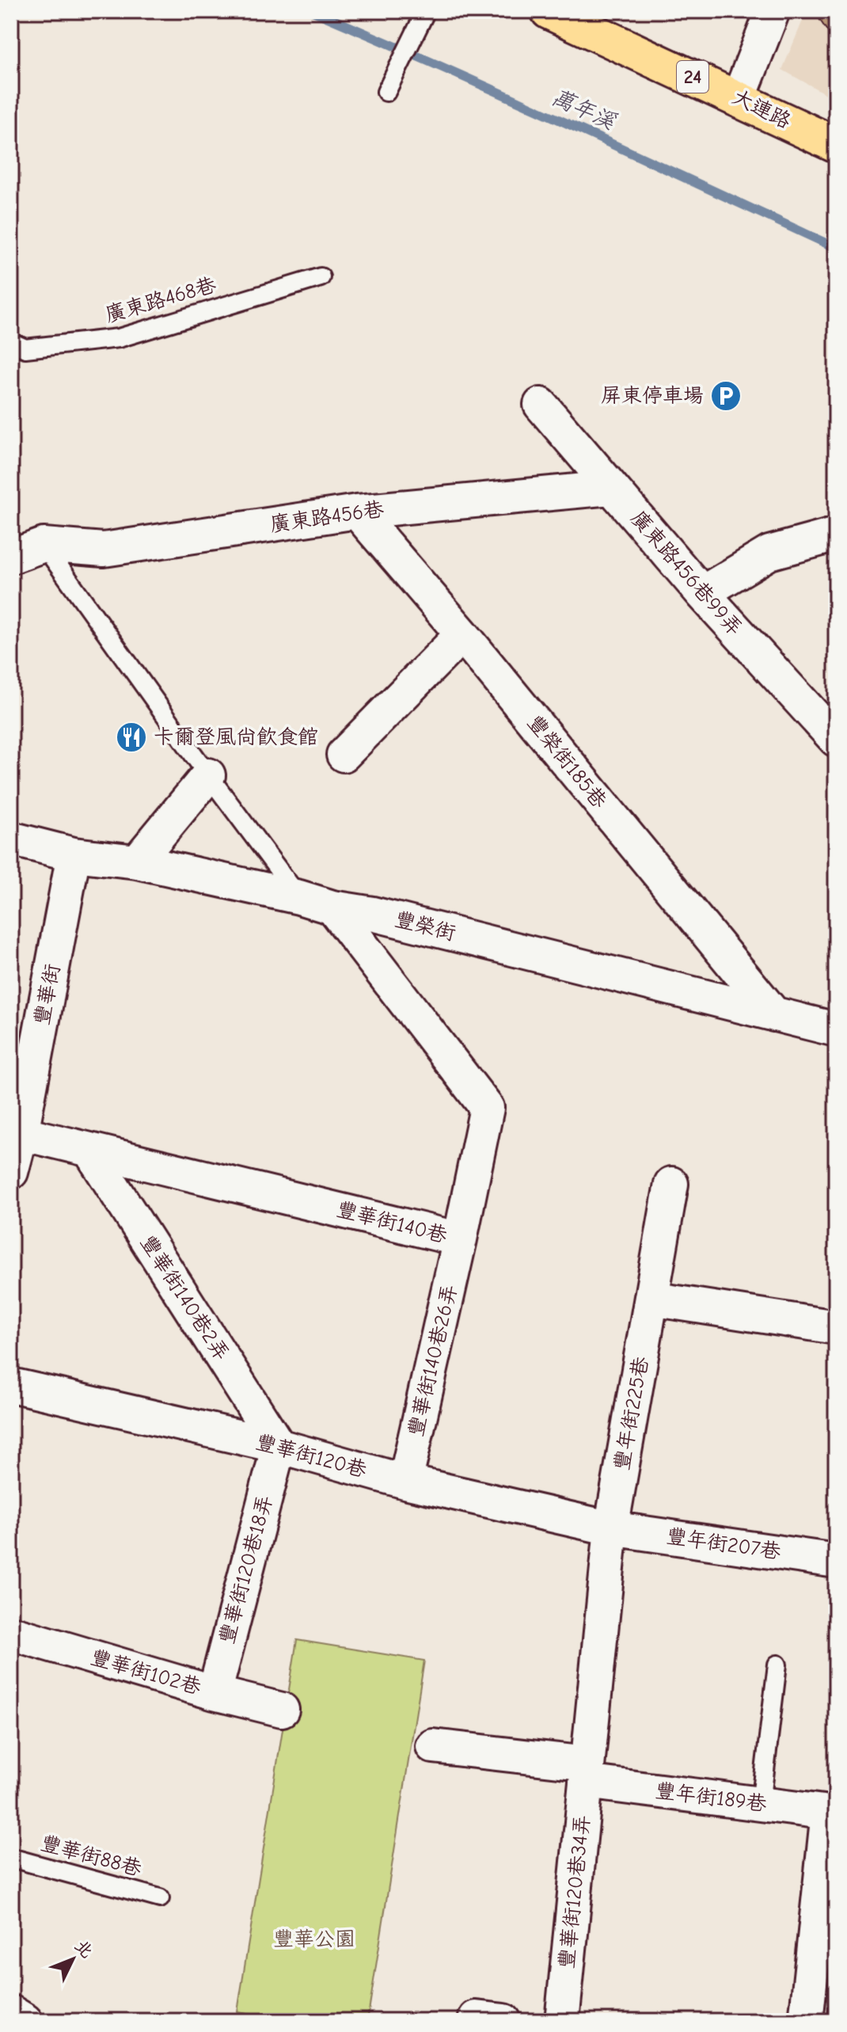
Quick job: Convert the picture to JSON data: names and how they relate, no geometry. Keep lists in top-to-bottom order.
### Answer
{
  "streets": {
    "main road": ["24", "大連路"],
    "street": [
      "廣東路456巷",
      "廣東路456巷99弄",
      "豐榮街185巷",
      "豐榮街",
      "豐華街",
      "豐華街140巷",
      "豐華街140巷2弄",
      "豐華街140巷26弄",
      "豐年街225巷",
      "豐華街120巷",
      "豐年街207巷",
      "豐華街120巷18弄",
      "豐華街102巷",
      "豐年街189巷",
      "豐華街120巷34弄"
    ],
    "lane": ["廣東路468巷", "豐華街88巷"]
  },
  "crossings": [
    ["廣東路456巷", "廣東路456巷99弄"],
    ["廣東路456巷", "豐榮街185巷"],
    ["豐榮街185巷", "豐榮街"],
    ["豐榮街", "豐華街"],
    ["豐榮街", "豐華街140巷"],
    ["豐華街", "豐華街140巷"],
    ["豐華街140巷", "豐華街140巷2弄"],
    ["豐華街140巷", "豐華街140巷26弄"],
    ["豐華街140巷2弄", "豐華街120巷"],
    ["豐華街140巷2弄", "豐華街120巷18弄"],
    ["豐華街140巷26弄", "豐華街120巷"],
    ["豐年街225巷", "豐華街120巷"],
    ["豐年街225巷", "豐年街207巷"],
    ["豐年街225巷", "豐華街120巷34弄"],
    ["豐華街120巷", "豐年街207巷"],
    ["豐華街120巷", "豐華街120巷18弄"],
    ["豐華街120巷", "豐華街120巷34弄"],
    ["豐年街207巷", "豐華街120巷34弄"],
    ["豐華街120巷18弄", "豐華街102巷"],
    ["豐年街189巷", "豐華街120巷34弄"]
  ],
  "water": ["萬年溪"],
  "parks": ["豐華公園"],
  "places": {
    "parking": ["屏東停車場"],
    "restaurant": ["卡爾登風尚飲食館"]
  },
  "north": "top right"
}
